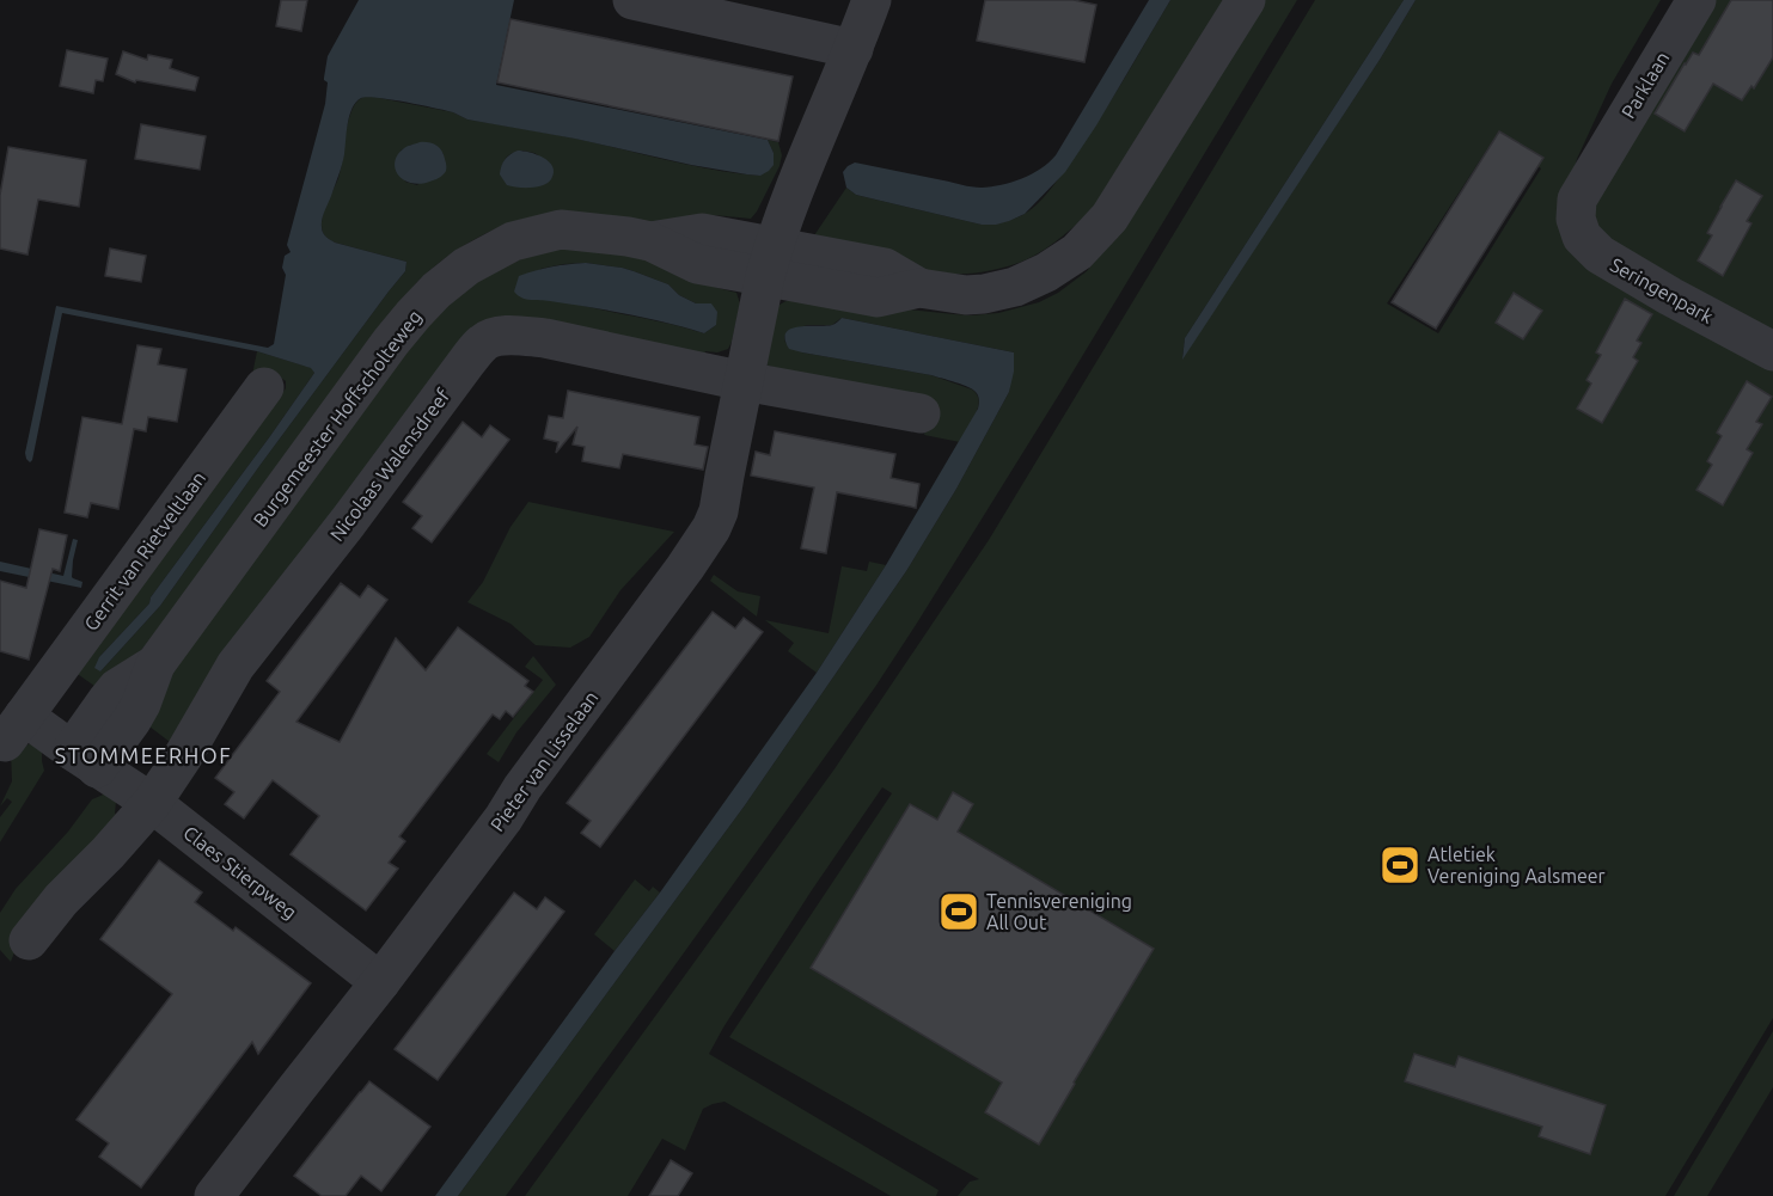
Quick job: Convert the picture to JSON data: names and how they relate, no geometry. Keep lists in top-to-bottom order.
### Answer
{
  "streets": {
    "street": [
      "Parklaan",
      "Seringenpark",
      "Burgemeester Hoffscholteweg",
      "Nicolaas Walensdreef",
      "Gerrit van Rietveltlaan",
      "Pieter van Lisselaan",
      "Claes Stierpweg"
    ]
  },
  "crossings": [
    ["Parklaan", "Seringenpark"],
    ["Burgemeester Hoffscholteweg", "Gerrit van Rietveltlaan"],
    ["Burgemeester Hoffscholteweg", "Pieter van Lisselaan"],
    ["Burgemeester Hoffscholteweg", "Claes Stierpweg"],
    ["Nicolaas Walensdreef", "Pieter van Lisselaan"],
    ["Nicolaas Walensdreef", "Claes Stierpweg"],
    ["Gerrit van Rietveltlaan", "Claes Stierpweg"],
    ["Pieter van Lisselaan", "Claes Stierpweg"]
  ],
  "districts": ["STOMMEERHOF"],
  "places": {
    "sports": ["Atletiek Vereniging Aalsmeer", "Tennisvereniging All Out"]
  }
}
